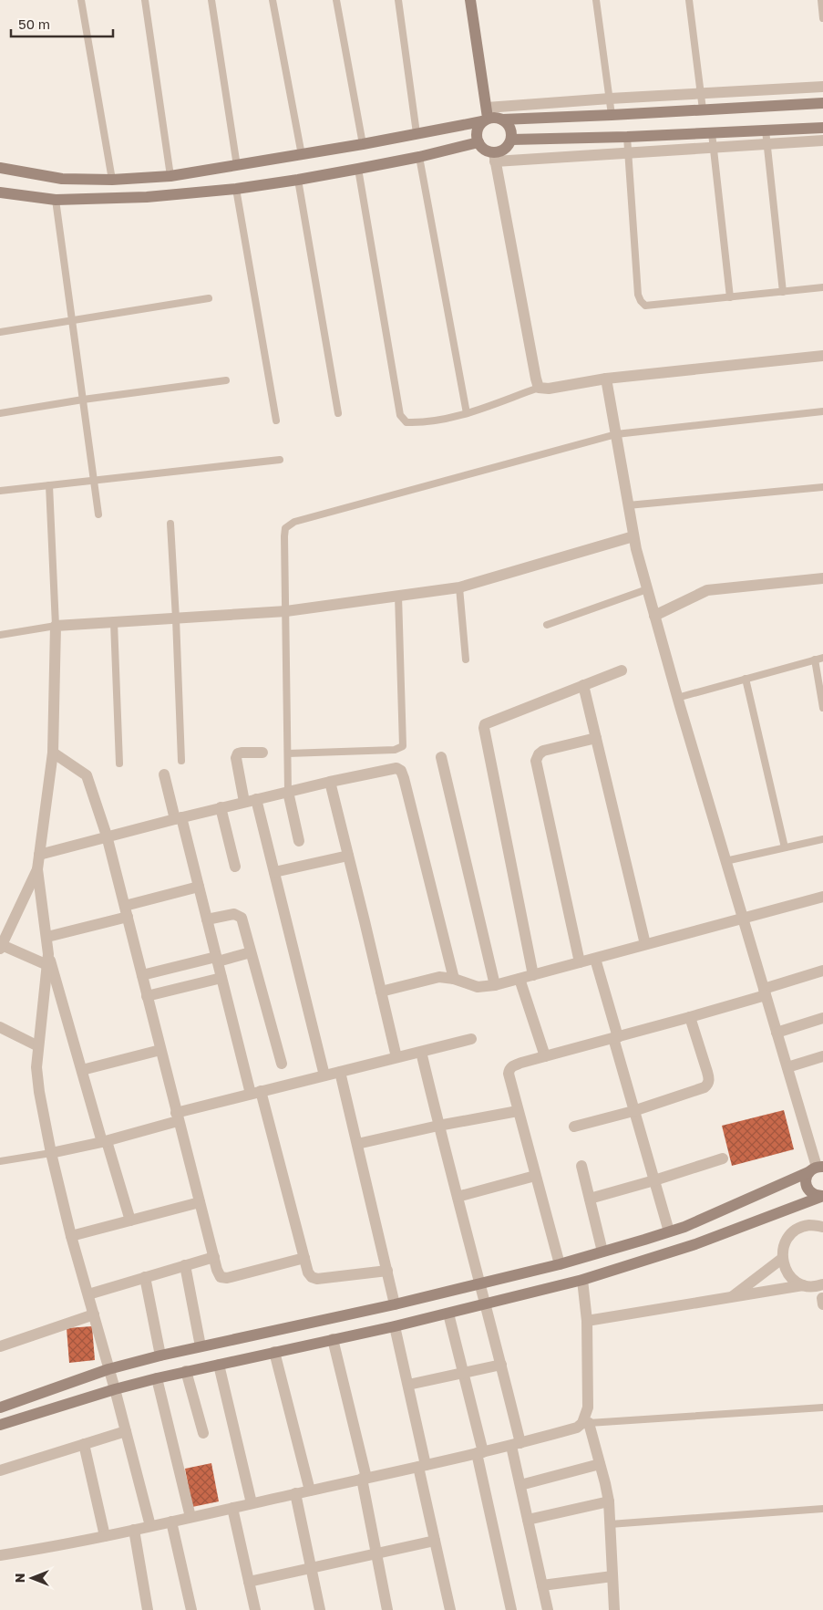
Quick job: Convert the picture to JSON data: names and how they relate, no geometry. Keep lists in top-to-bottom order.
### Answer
{
  "scale_bar": "50 m",
  "north": "left"
}
